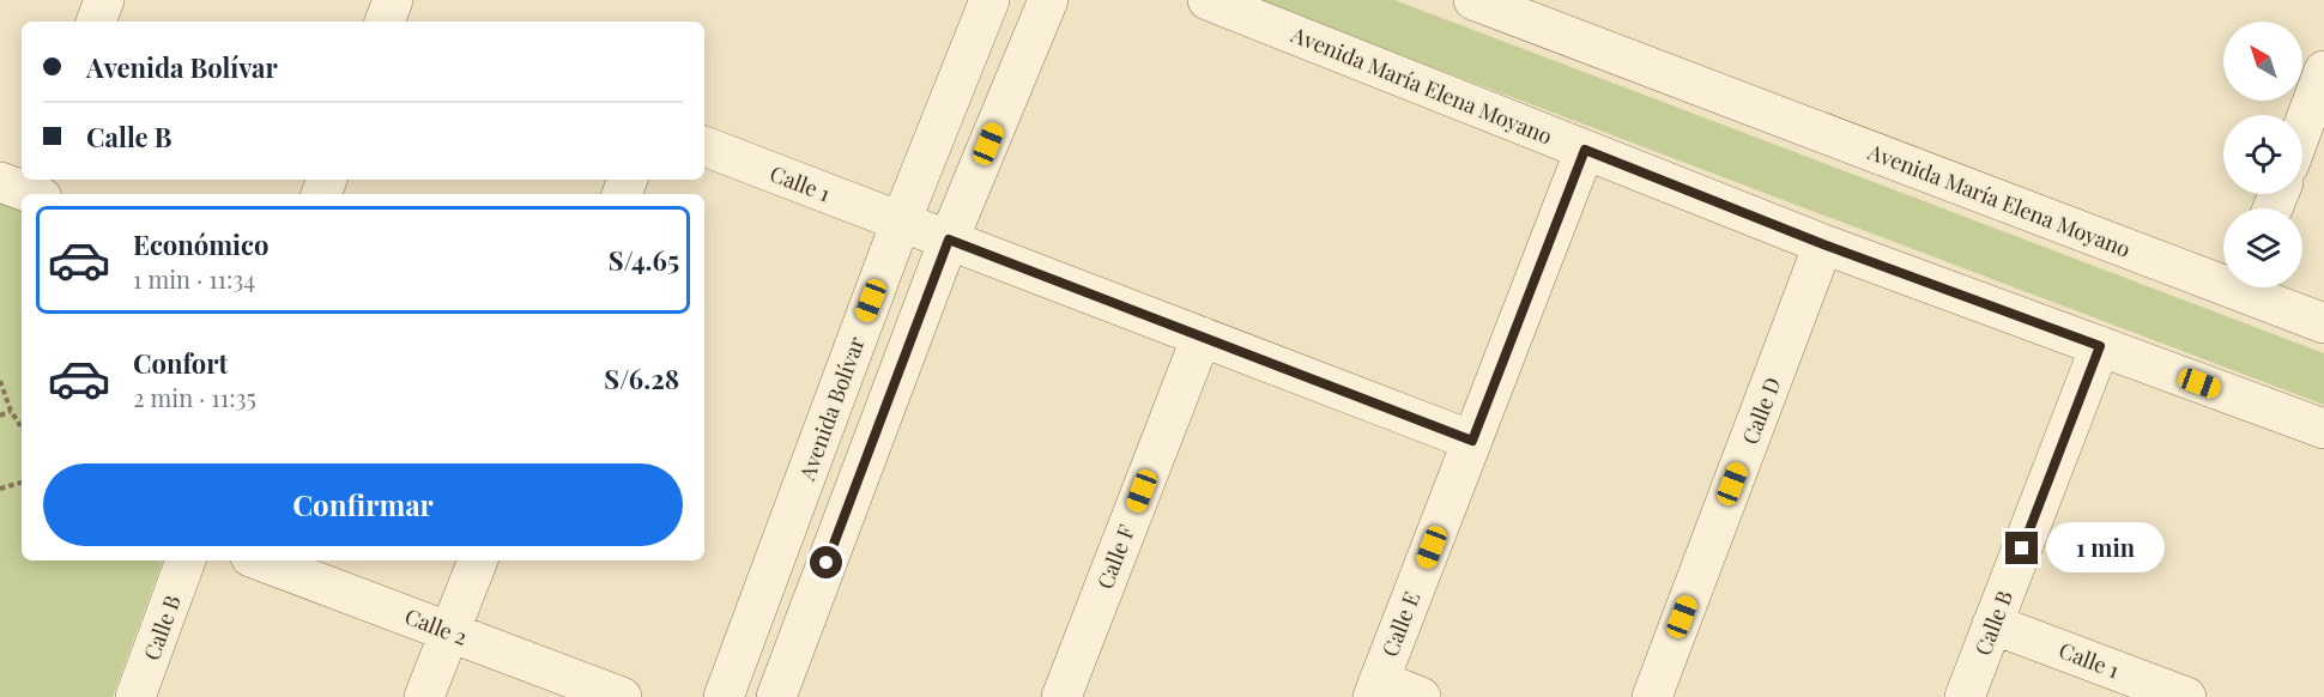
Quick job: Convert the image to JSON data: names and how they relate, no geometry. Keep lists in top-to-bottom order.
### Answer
{
  "streets": {
    "street": [
      "Avenida María Elena Moyano",
      "Calle 1",
      "Avenida Bolívar",
      "Calle D",
      "Calle F",
      "Calle B",
      "Calle E",
      "Calle 2"
    ]
  },
  "crossings": [
    ["Avenida María Elena Moyano", "Calle D"],
    ["Avenida María Elena Moyano", "Calle B"],
    ["Avenida María Elena Moyano", "Calle E"],
    ["Calle 1", "Avenida Bolívar"],
    ["Calle 1", "Calle F"],
    ["Calle 1", "Calle B"],
    ["Calle 1", "Calle E"]
  ],
  "north": "top left",
  "page": {
    "banner": ["Avenida Bolívar", "Calle B"],
    "list": [
      {
        "name": "Económico",
        "note": "1 min · 11:34",
        "value": "S/4.65"
      },
      {
        "name": "Confort",
        "note": "2 min · 11:35",
        "value": "S/6.28"
      }
    ],
    "buttons": "Confirmar",
    "bubble": "1 min"
  }
}
